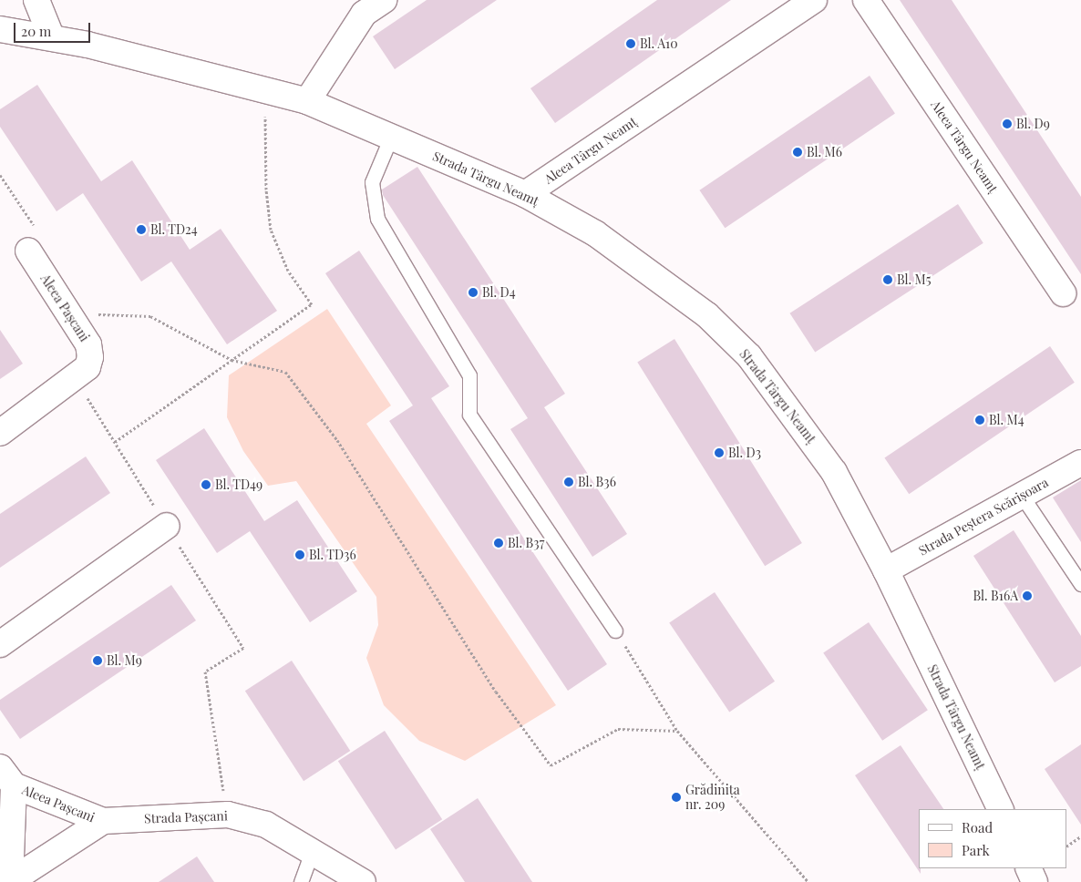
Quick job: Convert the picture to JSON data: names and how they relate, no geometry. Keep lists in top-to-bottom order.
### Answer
{
  "streets": {
    "street": [
      "Aleea Târgu Neamț",
      "Strada Târgu Neamț",
      "Aleea Pașcani",
      "Strada Peștera Scărișoara",
      "Strada Pașcani"
    ]
  },
  "crossings": [
    ["Aleea Târgu Neamț", "Strada Târgu Neamț"],
    ["Strada Târgu Neamț", "Strada Peștera Scărișoara"],
    ["Aleea Pașcani", "Strada Pașcani"]
  ],
  "places": [
    "Bl. A10",
    "Bl. D9",
    "Bl. M6",
    "Bl. TD24",
    "Bl. M5",
    "Bl. D4",
    "Bl. M4",
    "Bl. D3",
    "Bl. B36",
    "Bl. TD49",
    "Bl. B37",
    "Bl. TD36",
    "Bl. B16A",
    "Bl. M9",
    "Grădinița nr. 209"
  ],
  "legend": ["Road", "Park"],
  "scale_bar": "20 m"
}
